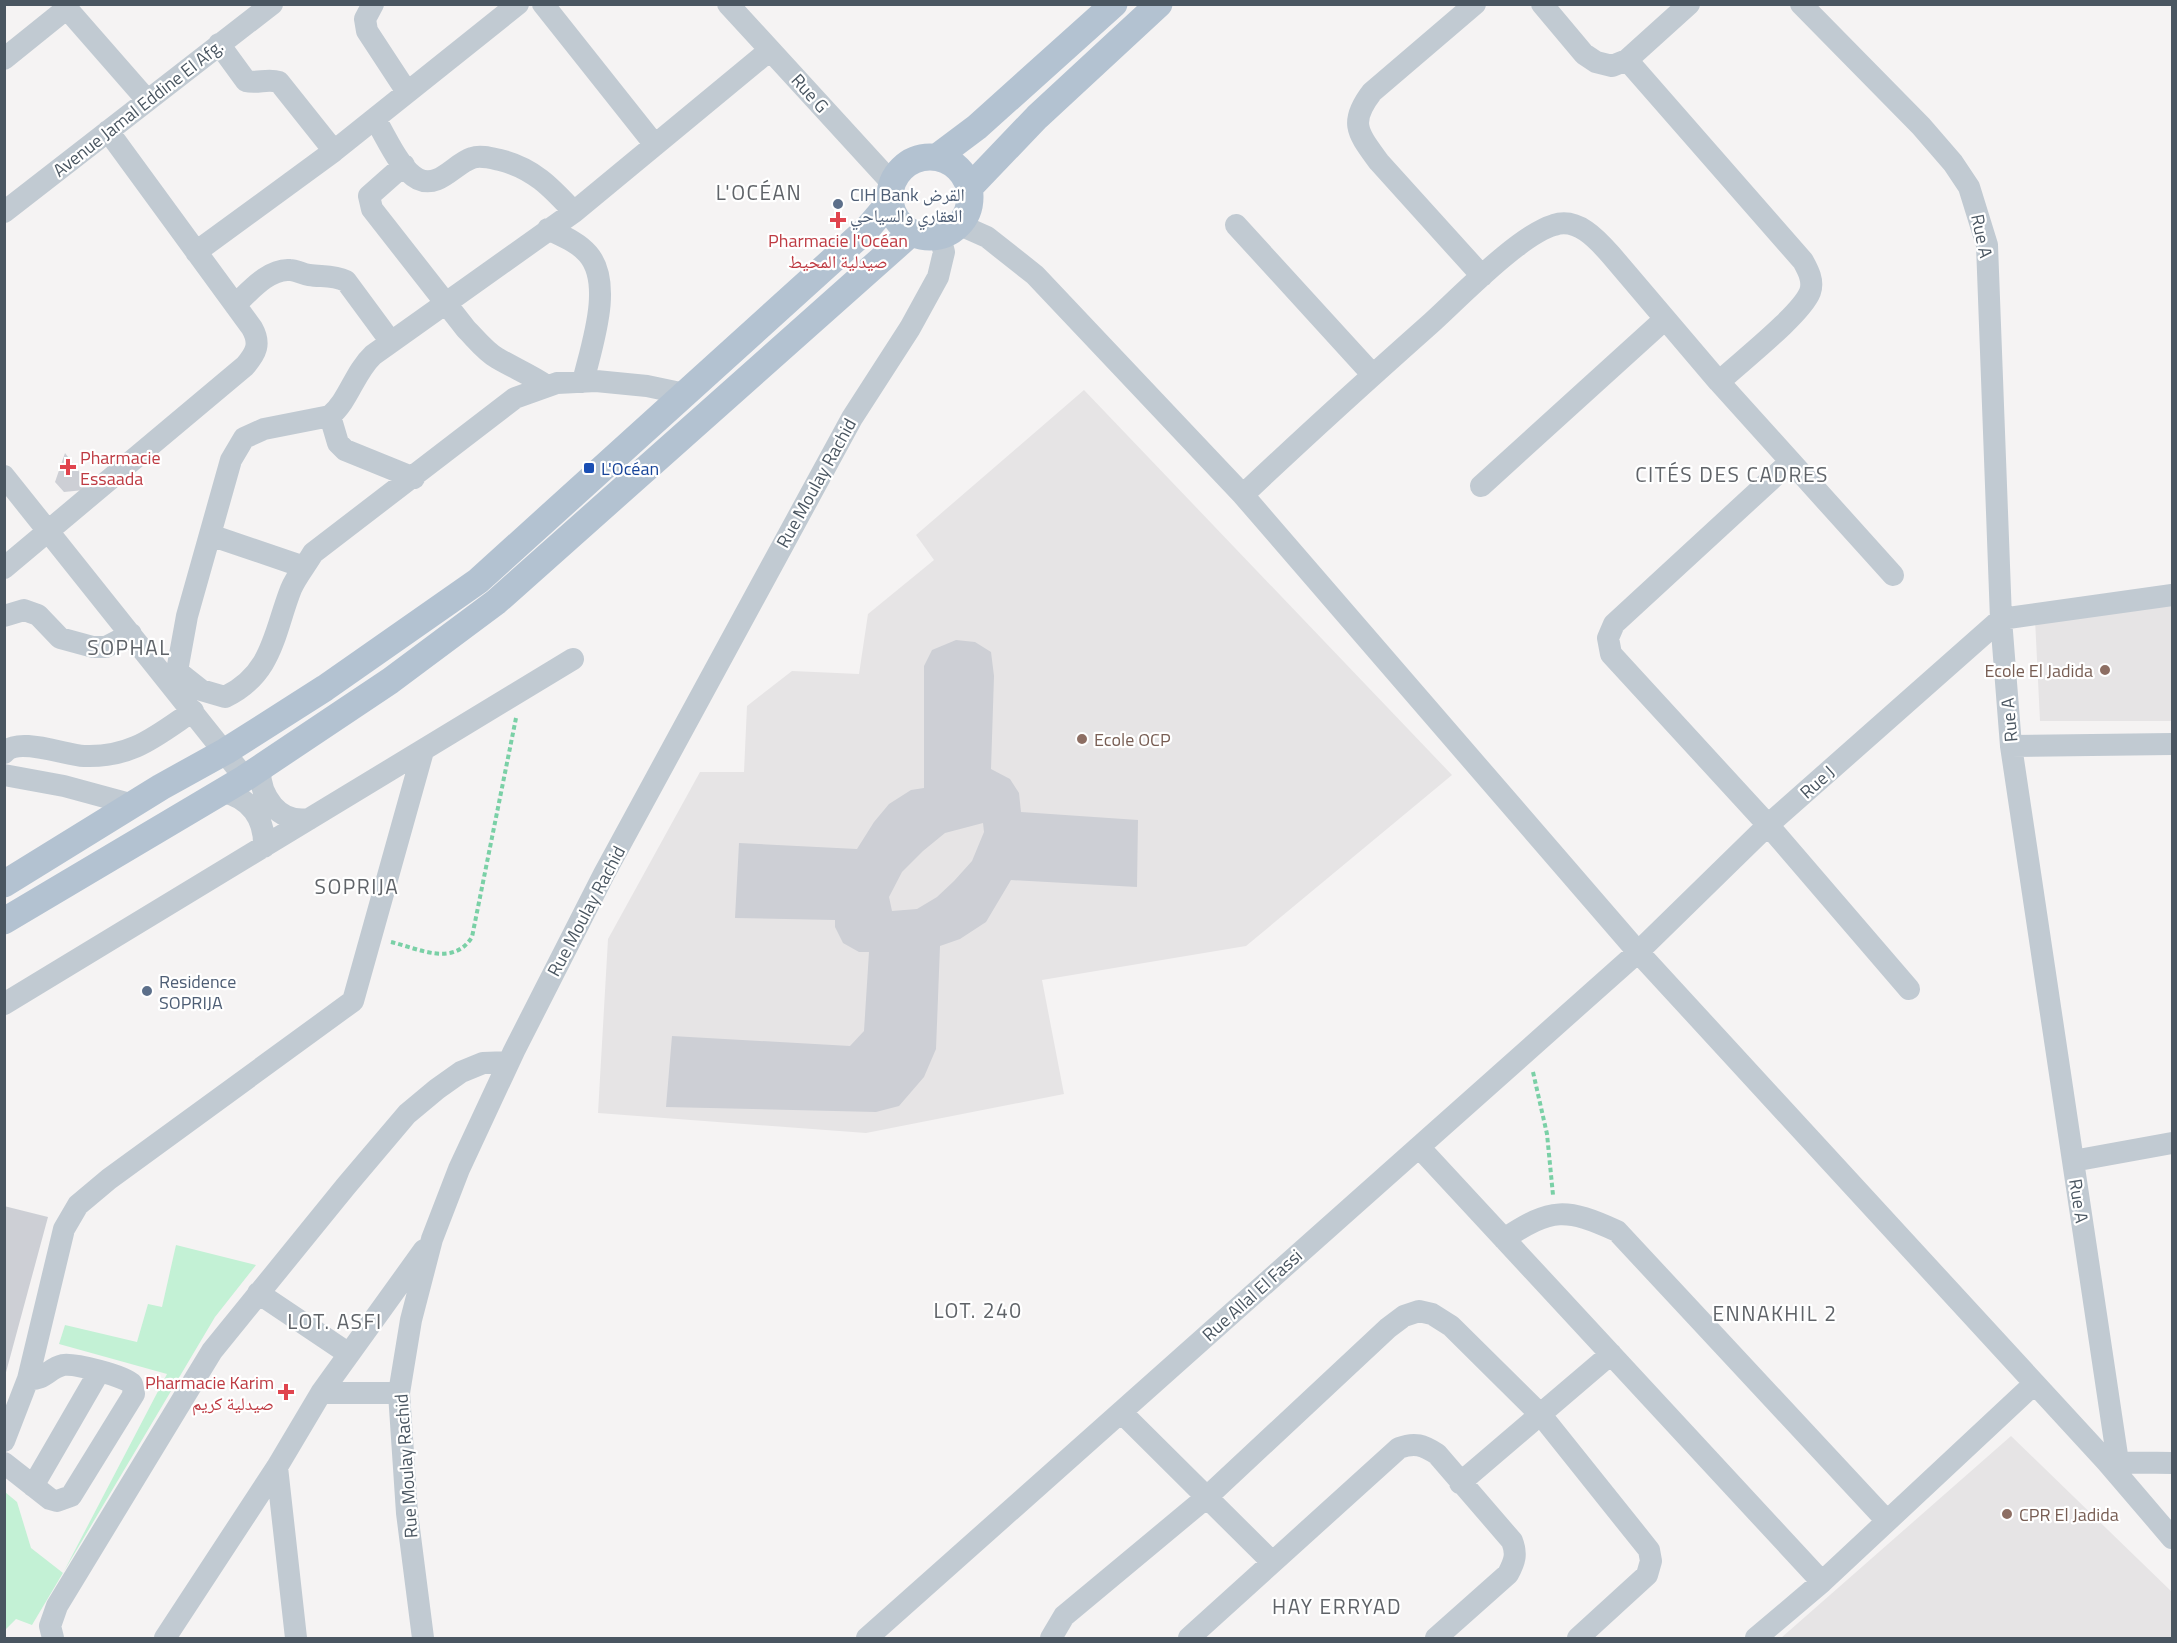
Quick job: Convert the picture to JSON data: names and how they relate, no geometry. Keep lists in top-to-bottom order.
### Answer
{
  "streets": {
    "street": [
      "Rue G",
      "Avenue Jamal Eddine El Afg.",
      "Rue A",
      "Rue Moulay Rachid",
      "Rue J",
      "Rue Allal El Fassi"
    ]
  },
  "crossings": [
    ["Rue G", "Rue Moulay Rachid"],
    ["Rue A", "Rue J"],
    ["Rue J", "Rue Allal El Fassi"]
  ],
  "districts": [
    "L'OCÉAN",
    "CITÉS DES CADRES",
    "SOPHAL",
    "SOPRIJA",
    "LOT. 240",
    "ENNAKHIL 2",
    "LOT. ASFI",
    "HAY ERRYAD"
  ],
  "places": {
    "other": [
      "CIH Bank القرض العقاري والسياحي",
      "Ecole El Jadida",
      "Ecole OCP",
      "Residence SOPRIJA",
      "CPR El Jadida"
    ],
    "health": ["Pharmacie l'Océan صيدلية المحيط", "Pharmacie Essaada", "Pharmacie Karim صيدلية كريم"],
    "transit": ["L'Océan"]
  }
}
